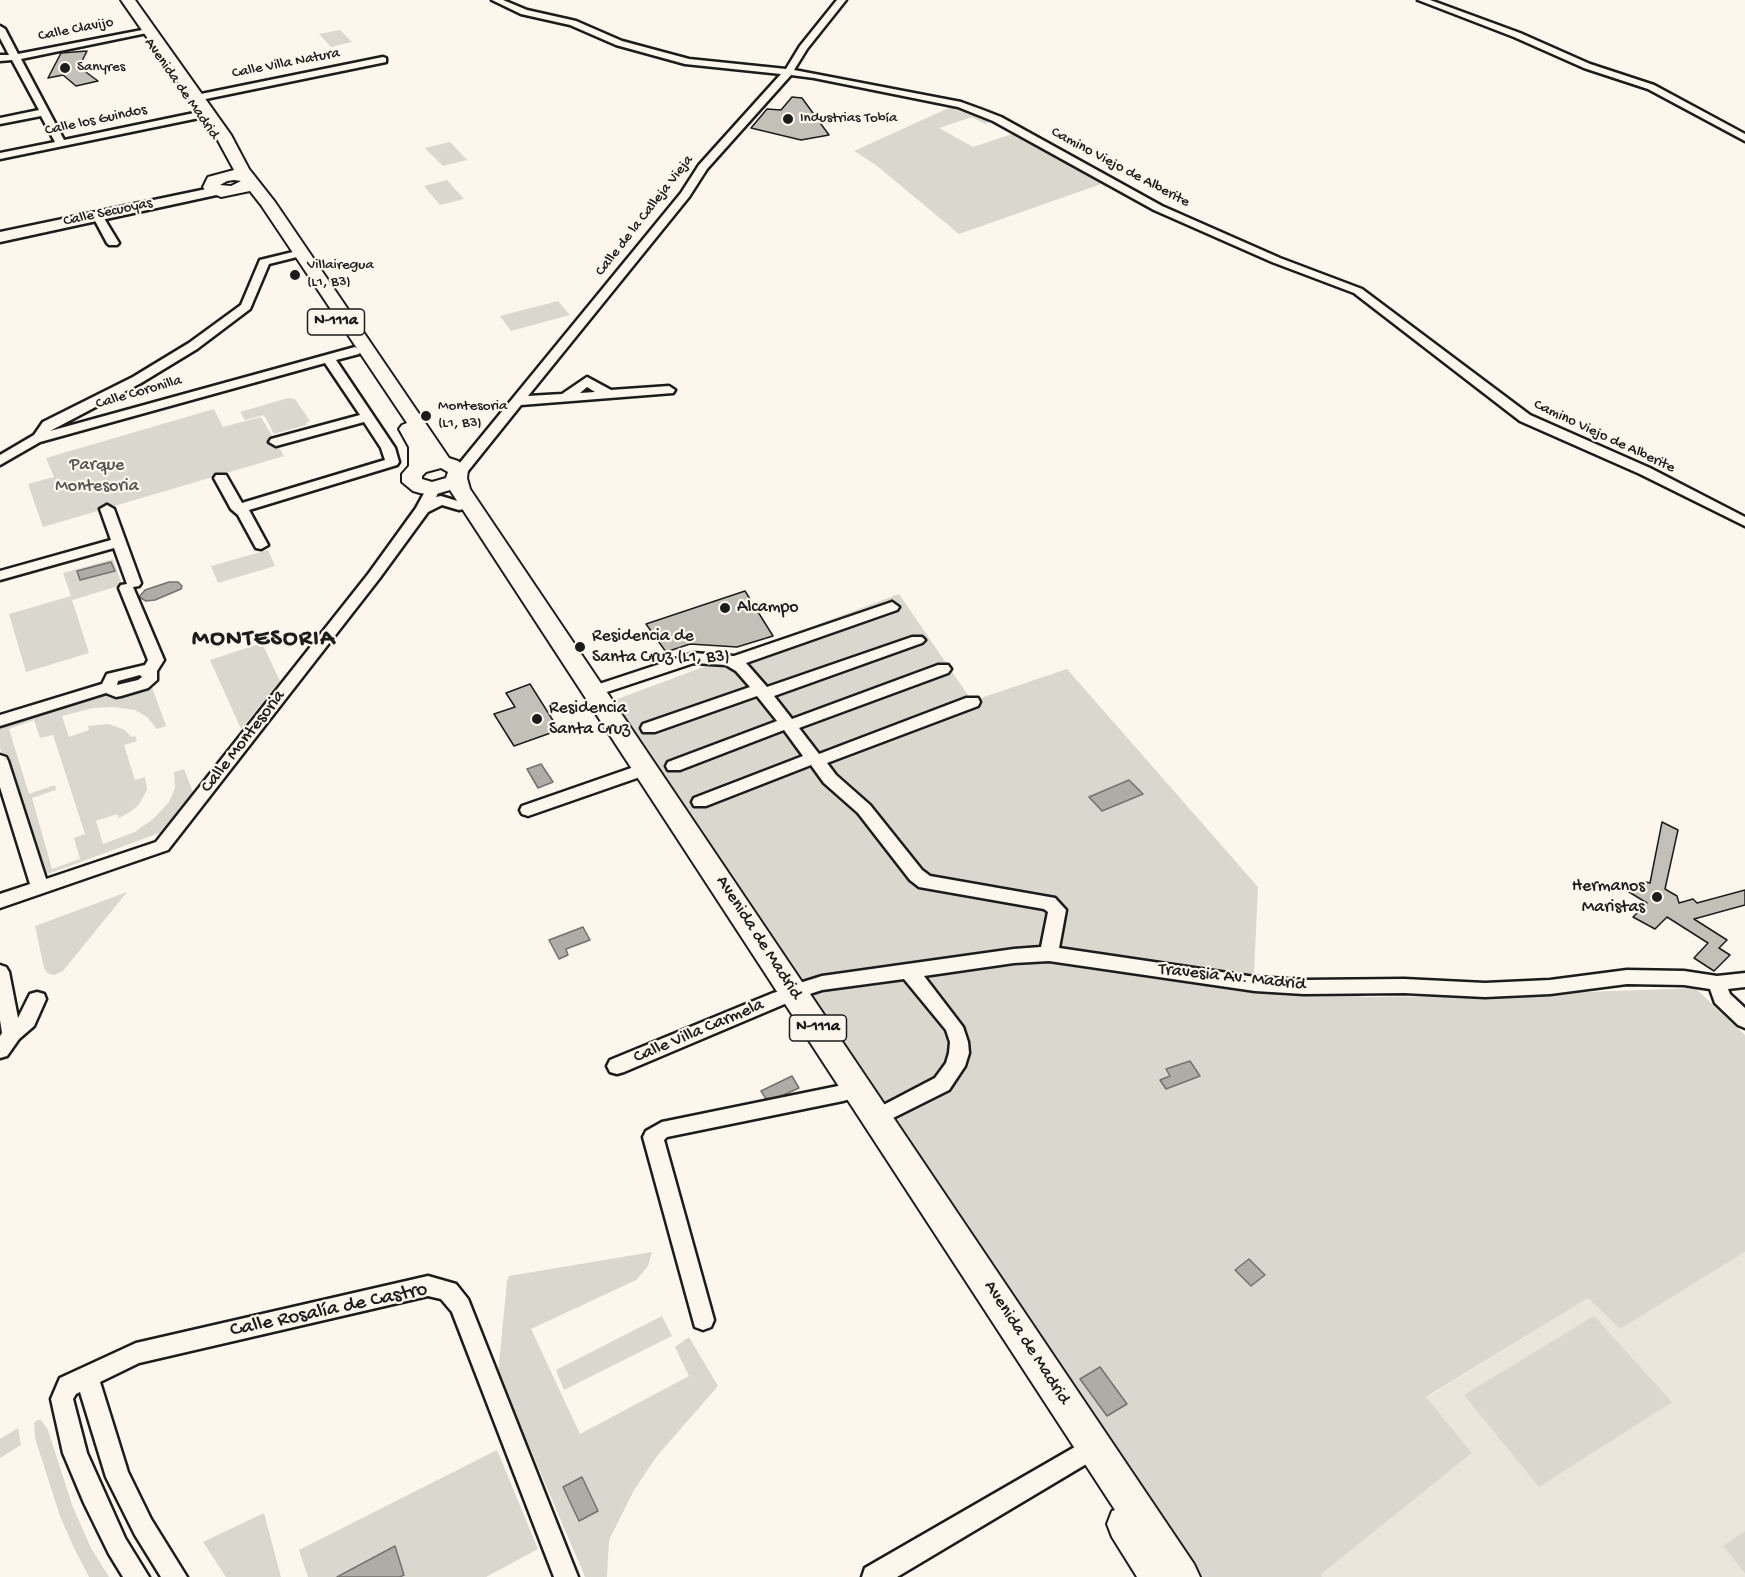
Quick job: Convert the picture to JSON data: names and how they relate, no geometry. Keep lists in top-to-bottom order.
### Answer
{
  "streets": {
    "main road": ["Avenida de Madrid", "Calle Secuoyas", "N-111a"],
    "street": [
      "Calle Clavijo",
      "Calle Villa Natura",
      "Calle los Guindos",
      "Camino Viejo de Alberite",
      "Calle de la Calleja Vieja",
      "Calle Coronilla",
      "Calle Montesoria",
      "Travesia Av. Madrid",
      "Calle Villa Carmela",
      "Calle Rosalía de Castro"
    ]
  },
  "crossings": [
    ["Calle Clavijo", "Avenida de Madrid"],
    ["Calle Villa Natura", "Avenida de Madrid"],
    ["Avenida de Madrid", "Calle los Guindos"],
    ["Avenida de Madrid", "Calle Secuoyas"],
    ["Avenida de Madrid", "Calle de la Calleja Vieja"],
    ["Avenida de Madrid", "Calle Coronilla"],
    ["Avenida de Madrid", "Calle Montesoria"],
    ["Avenida de Madrid", "Travesia Av. Madrid"],
    ["Avenida de Madrid", "Calle Villa Carmela"],
    ["Camino Viejo de Alberite", "Calle de la Calleja Vieja"],
    ["Calle de la Calleja Vieja", "Calle Montesoria"],
    ["Travesia Av. Madrid", "Calle Villa Carmela"]
  ],
  "districts": ["MONTESORIA"],
  "parks": ["Parque Montesoria"],
  "places": [
    "Sanyres",
    "Industrias Tobía",
    "Villairegua (L1, B3)",
    "Montesoria (L1, B3)",
    "Alcampo",
    "Residencia de Santa Cruz (L1, B3)",
    "Residencia Santa Cruz",
    "Hermanos Maristas"
  ]
}
